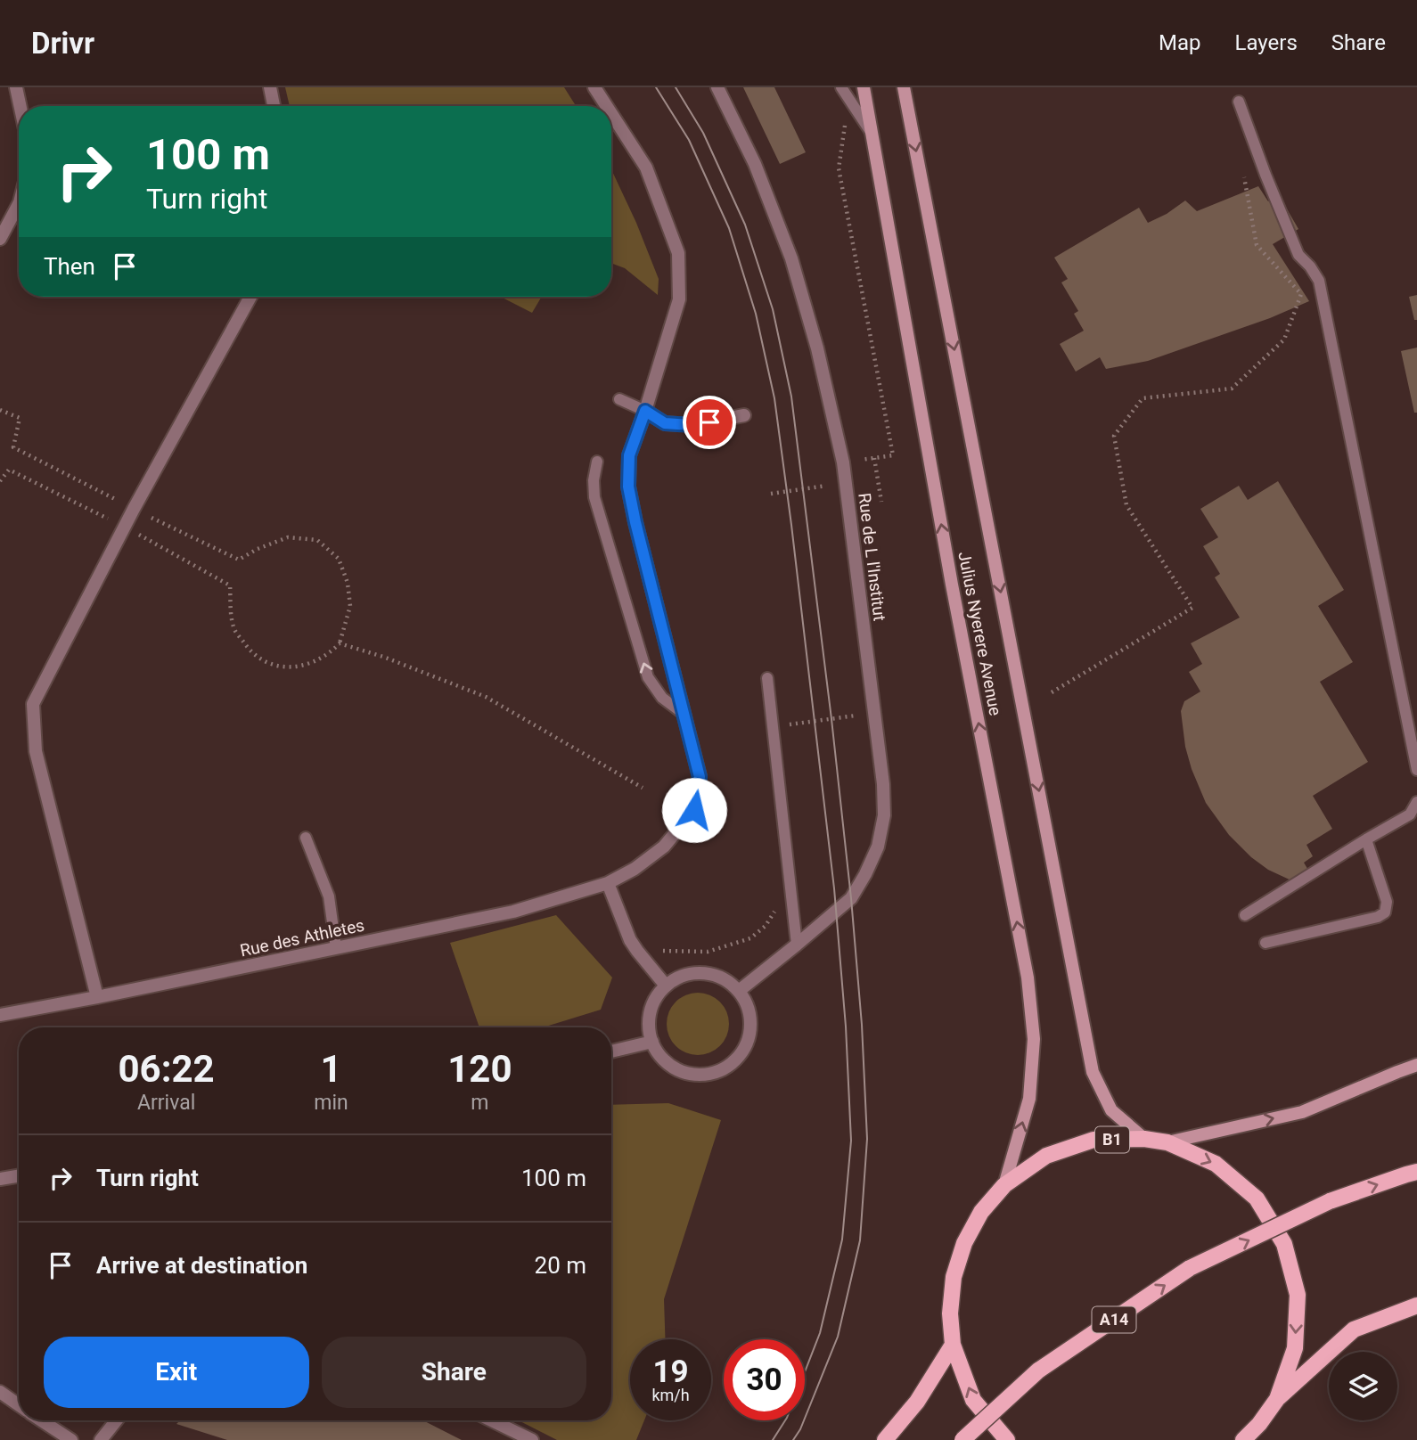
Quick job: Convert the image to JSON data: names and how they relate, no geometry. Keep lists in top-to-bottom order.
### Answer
{
  "streets": {
    "main road": ["Julius Nyerere Avenue", "B1", "A14"],
    "street": ["Rue de L l'Institut", "Rue des Athletes"]
  },
  "page": {
    "header": "Drivr",
    "nav": ["Map", "Layers", "Share"],
    "turn": ["100 m", "Turn right"],
    "then": "Then",
    "eta": [
      "06:22",
      "Arrival",
      "1",
      "min",
      "120",
      "m"
    ],
    "list": [
      {
        "name": "Turn right",
        "value": "100 m"
      },
      {
        "name": "Arrive at destination",
        "value": "20 m"
      }
    ],
    "buttons": ["Exit", "Share"],
    "speed": "19 km/h",
    "limit": "30"
  }
}
